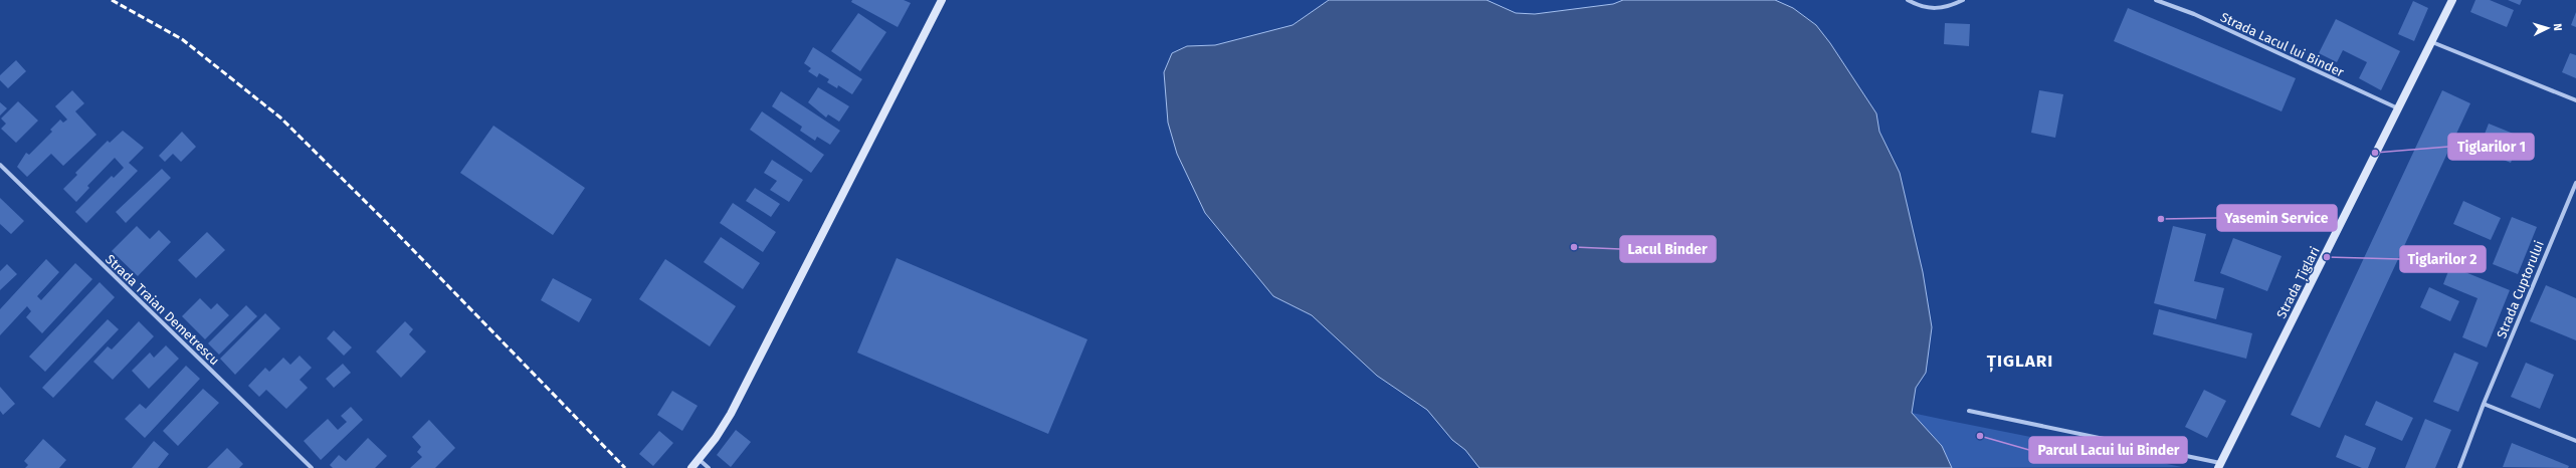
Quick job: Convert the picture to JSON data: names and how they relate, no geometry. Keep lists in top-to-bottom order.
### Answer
{
  "streets": {
    "street": [
      "Strada Lacul lui Binder",
      "Strada Țiglari",
      "Strada Cuptorului",
      "Strada Traian Demetrescu"
    ]
  },
  "crossings": [
    ["Strada Lacul lui Binder", "Strada Țiglari"]
  ],
  "districts": ["ȚIGLARI"],
  "places": [
    "Tiglarilor 1",
    "Yasemin Service",
    "Lacul Binder",
    "Tiglarilor 2",
    "Parcul Lacui lui Binder"
  ],
  "north": "right"
}
